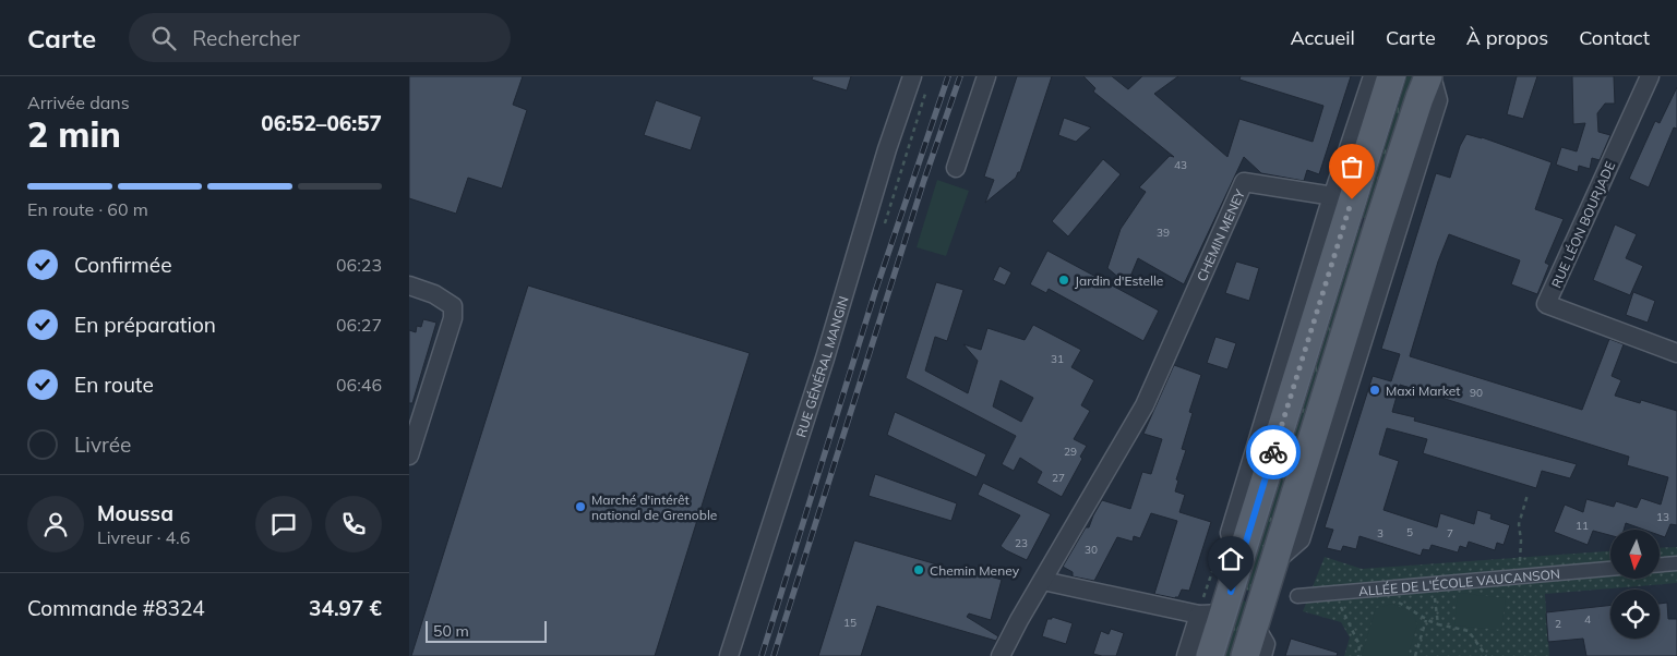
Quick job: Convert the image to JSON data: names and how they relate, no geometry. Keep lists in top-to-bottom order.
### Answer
{
  "streets": {
    "street": [
      "RUE LÉON BOURJADE",
      "CHEMIN MENEY",
      "RUE GÉNÉRAL MANGIN",
      "ALLÉE DE L'ÉCOLE VAUCANSON"
    ]
  },
  "places": [
    "Jardin d'Estelle",
    "Maxi Market",
    "Marché d'intérêt national de Grenoble",
    "Chemin Meney"
  ],
  "house_numbers": [
    "43",
    "39",
    "31",
    "90",
    "29",
    "27",
    "13",
    "11",
    "5",
    "3",
    "7",
    "23",
    "30",
    "4",
    "15",
    "2"
  ],
  "scale_bar": "50 m",
  "north": "bottom",
  "page": {
    "header": "Carte",
    "search": "Rechercher",
    "nav": [
      "Accueil",
      "Carte",
      "À propos",
      "Contact"
    ],
    "heading": ["2 min", "Arrivée dans", "06:52–06:57"],
    "panel": [
      "Moussa",
      "Livreur · 4.6",
      "Commande #8324",
      "34.97 €"
    ],
    "bar": "En route · 60 m",
    "list": [
      ["Confirmée", "06:23"],
      ["En préparation", "06:27"],
      ["En route", "06:46"],
      "Livrée"
    ],
    "scale": "50 m"
  }
}
